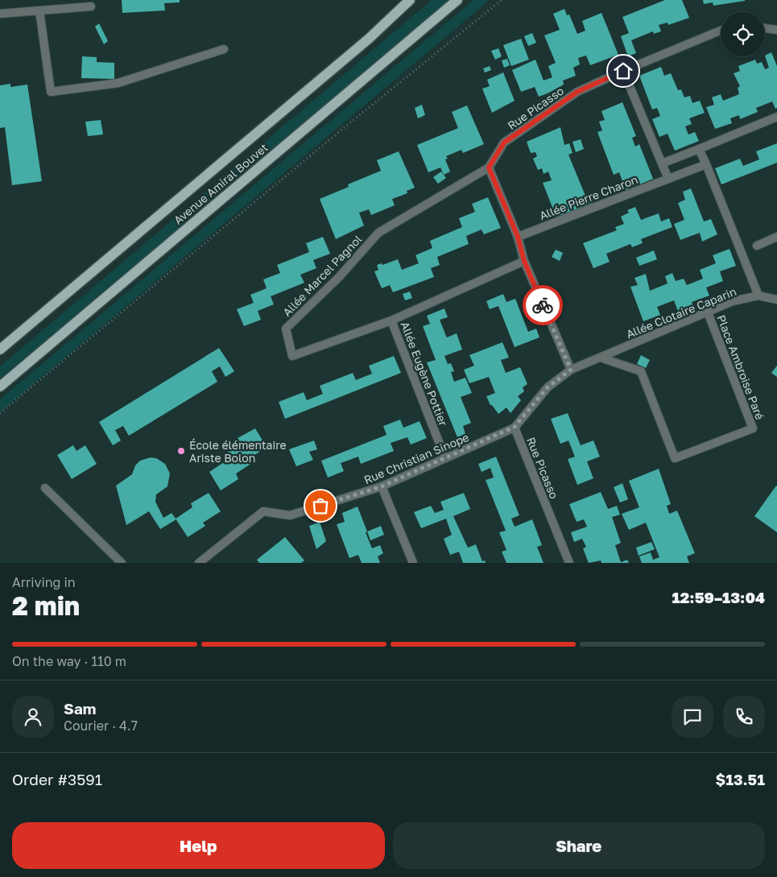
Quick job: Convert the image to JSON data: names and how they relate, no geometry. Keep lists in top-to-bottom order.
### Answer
{
  "streets": {
    "main road": ["Avenue Amiral Bouvet"],
    "street": [
      "Rue Picasso",
      "Allée Pierre Charon",
      "Allée Marcel Pagnol",
      "Allée Clotaire Caparin",
      "Place Ambroise Paré",
      "Allée Eugène Pottier",
      "Rue Christian Sinope"
    ]
  },
  "crossings": [
    ["Rue Picasso", "Allée Marcel Pagnol"],
    ["Rue Picasso", "Allée Clotaire Caparin"],
    ["Rue Picasso", "Rue Christian Sinope"],
    ["Allée Marcel Pagnol", "Allée Eugène Pottier"],
    ["Allée Clotaire Caparin", "Place Ambroise Paré"],
    ["Allée Eugène Pottier", "Rue Christian Sinope"]
  ],
  "places": ["École élémentaire Ariste Bolon"],
  "page": {
    "heading": ["2 min", "Arriving in", "12:59–13:04"],
    "panel": [
      "Sam",
      "Courier · 4.7",
      "Order #3591",
      "$13.51"
    ],
    "bar": "On the way · 110 m",
    "buttons": ["Help", "Share"]
  }
}
